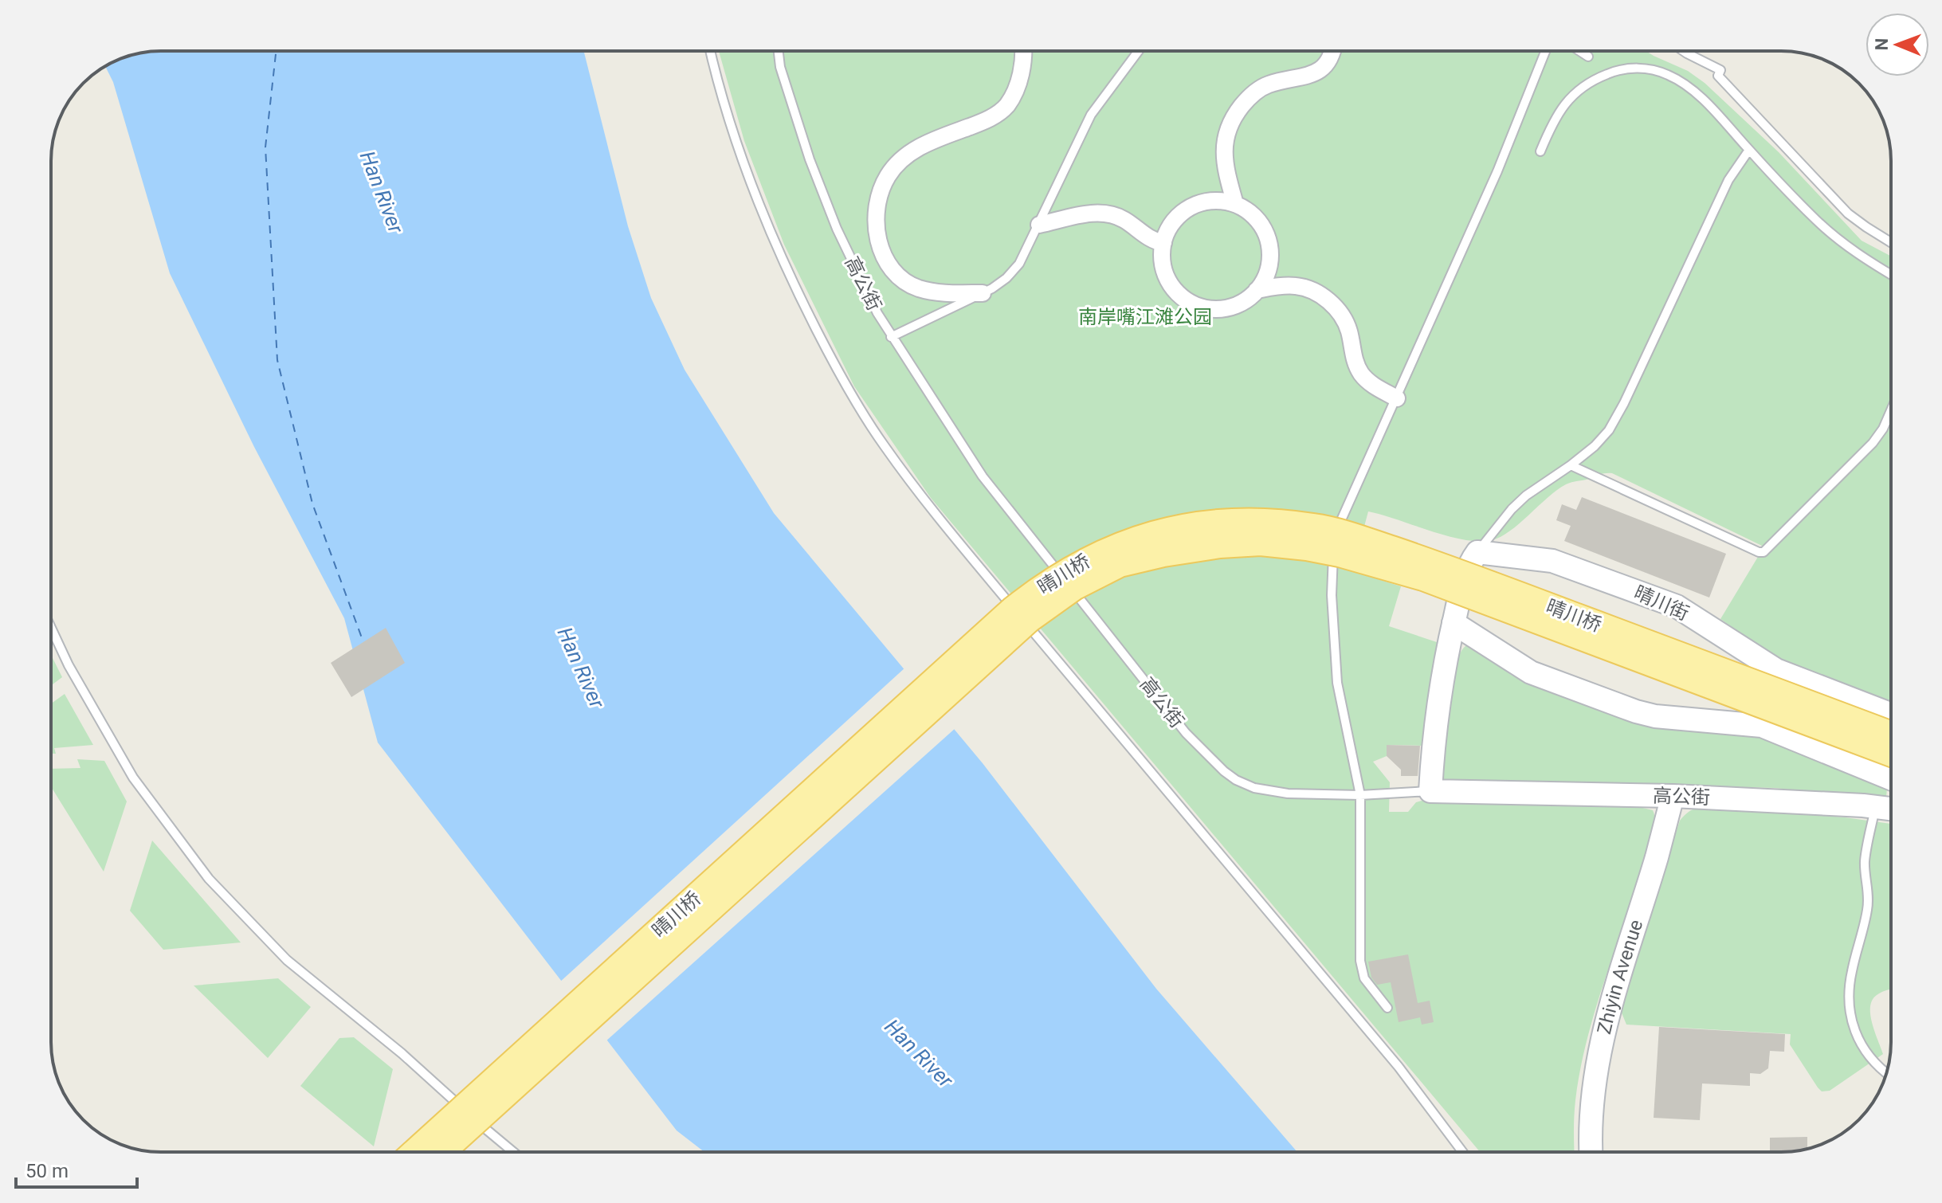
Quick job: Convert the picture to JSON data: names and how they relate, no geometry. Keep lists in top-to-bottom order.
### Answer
{
  "streets": {
    "main road": ["晴川桥"],
    "street": ["高公街", "晴川街", "Zhiyin Avenue"]
  },
  "crossings": [
    ["高公街", "Zhiyin Avenue"]
  ],
  "water": ["Han River"],
  "parks": ["南岸嘴江滩公园"],
  "scale_bar": "50 m",
  "north": "left"
}
